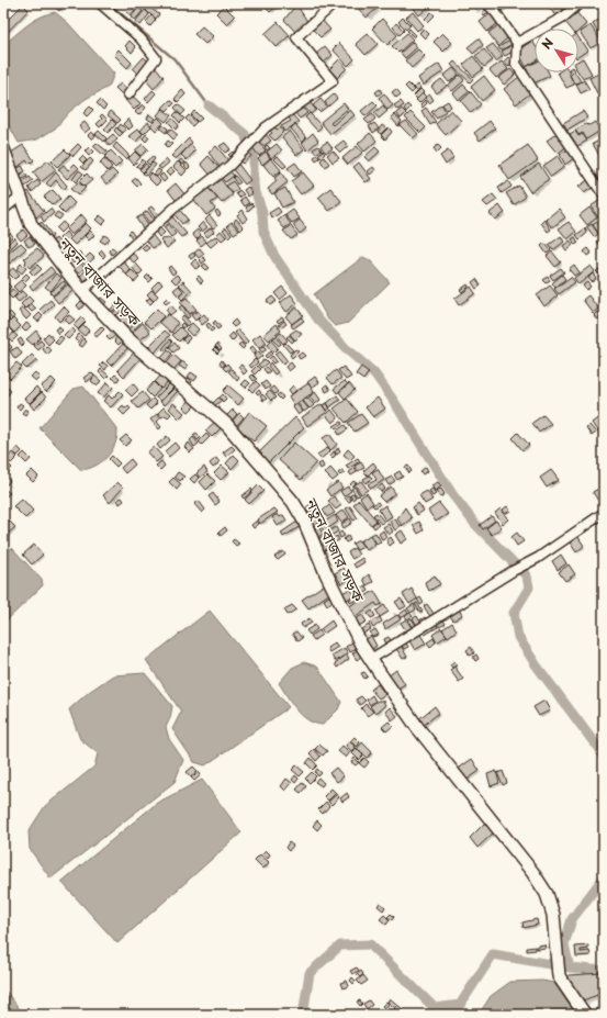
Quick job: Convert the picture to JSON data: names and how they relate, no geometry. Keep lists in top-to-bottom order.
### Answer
{
  "streets": {
    "street": ["নতুন বাজার সড়ক"]
  },
  "north": "top left"
}
